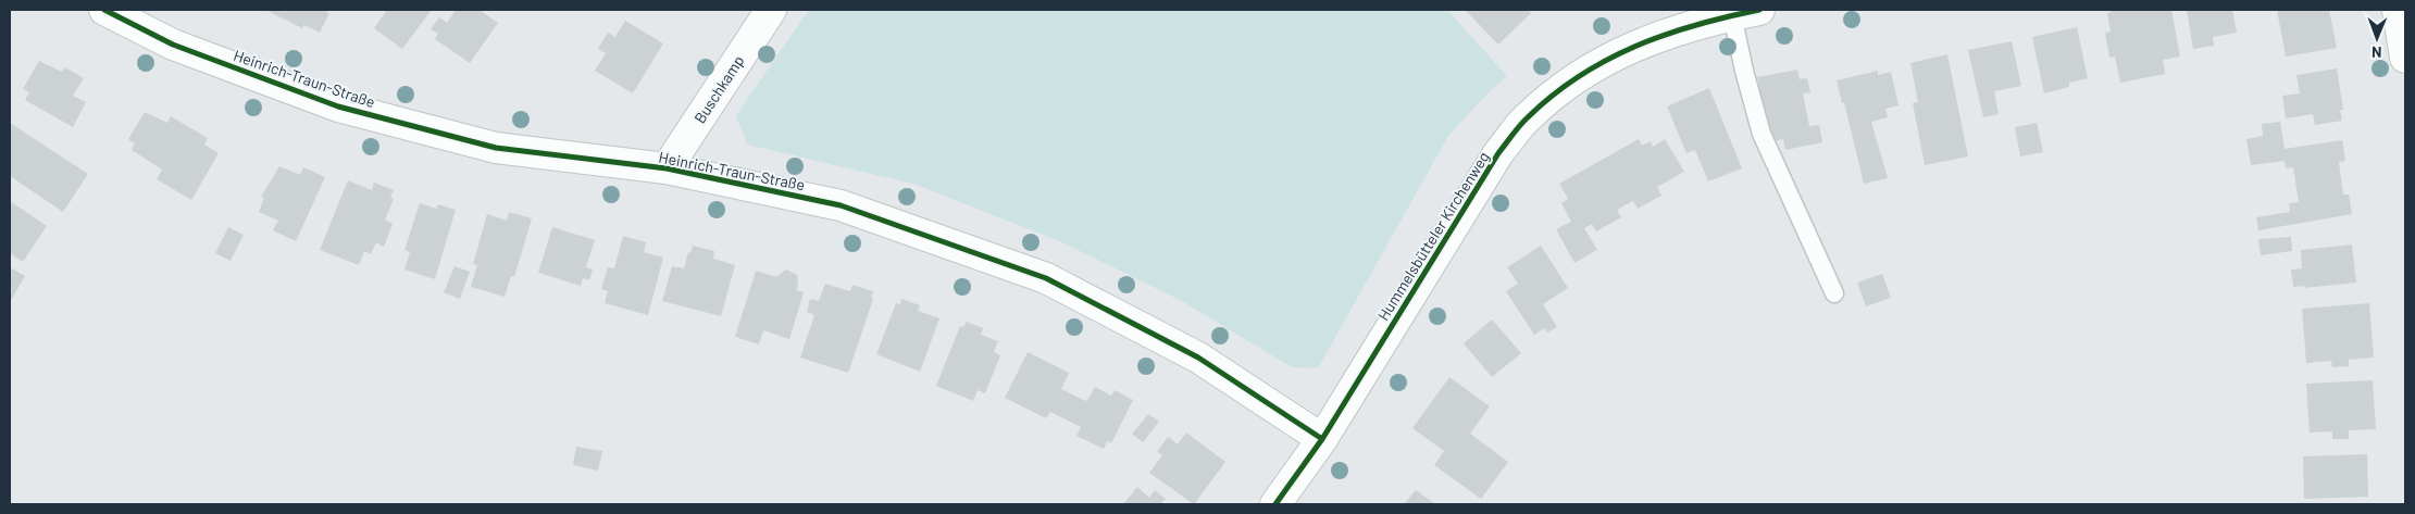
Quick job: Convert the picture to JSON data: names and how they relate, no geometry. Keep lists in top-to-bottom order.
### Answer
{
  "streets": {
    "street": ["Heinrich-Traun-Straße", "Buschkamp", "Hummelsbütteler Kirchenweg"]
  },
  "crossings": [
    ["Heinrich-Traun-Straße", "Buschkamp"],
    ["Heinrich-Traun-Straße", "Hummelsbütteler Kirchenweg"]
  ],
  "north": "bottom"
}
